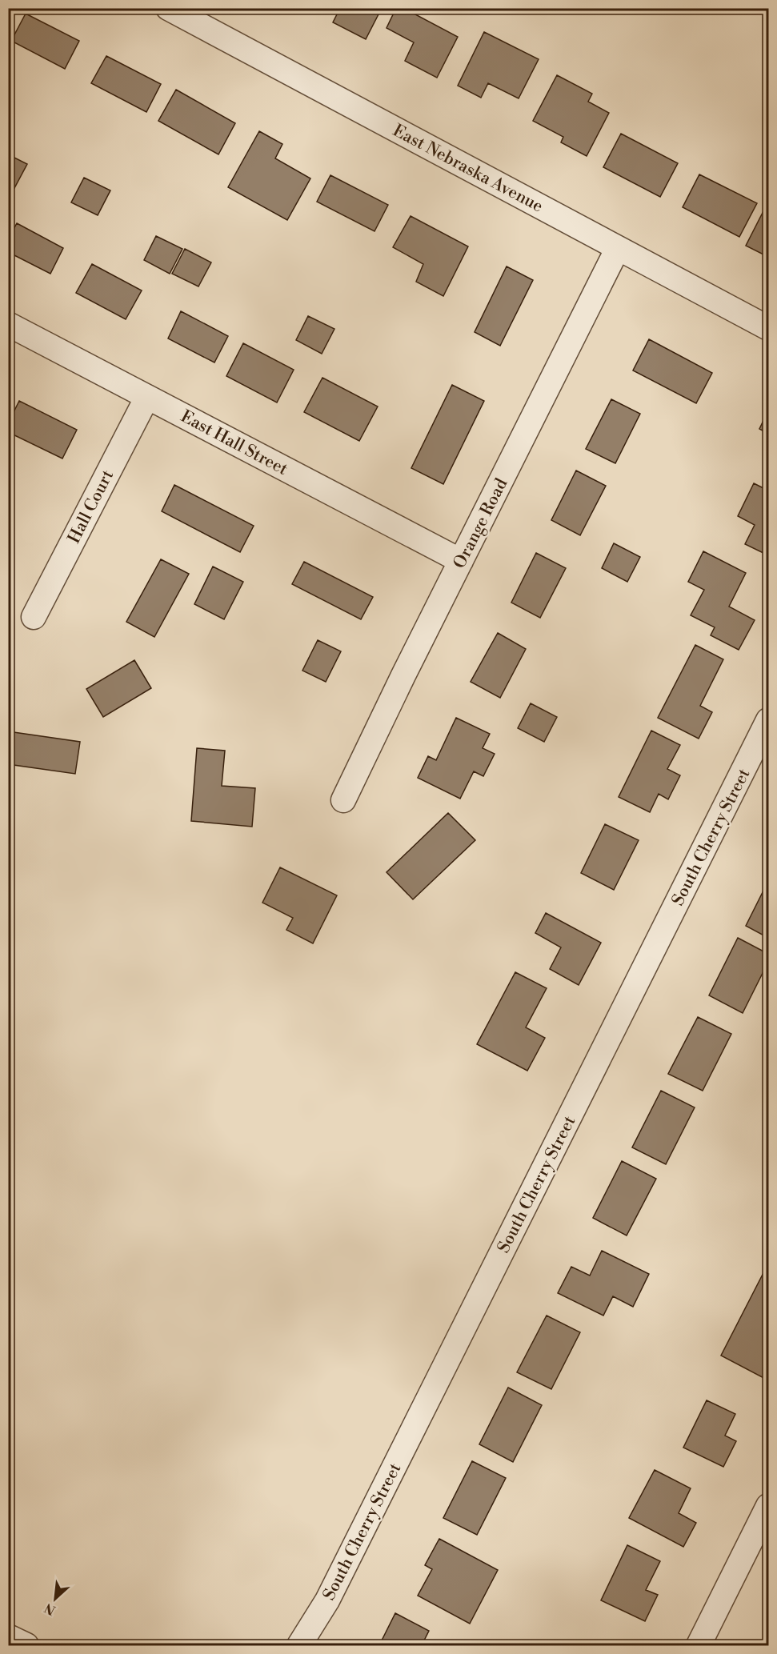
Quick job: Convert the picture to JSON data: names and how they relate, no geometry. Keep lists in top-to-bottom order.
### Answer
{
  "streets": {
    "street": [
      "East Nebraska Avenue",
      "East Hall Street",
      "Hall Court",
      "Orange Road",
      "South Cherry Street"
    ]
  },
  "crossings": [
    ["East Nebraska Avenue", "Orange Road"],
    ["East Hall Street", "Hall Court"],
    ["East Hall Street", "Orange Road"]
  ],
  "north": "bottom left"
}
